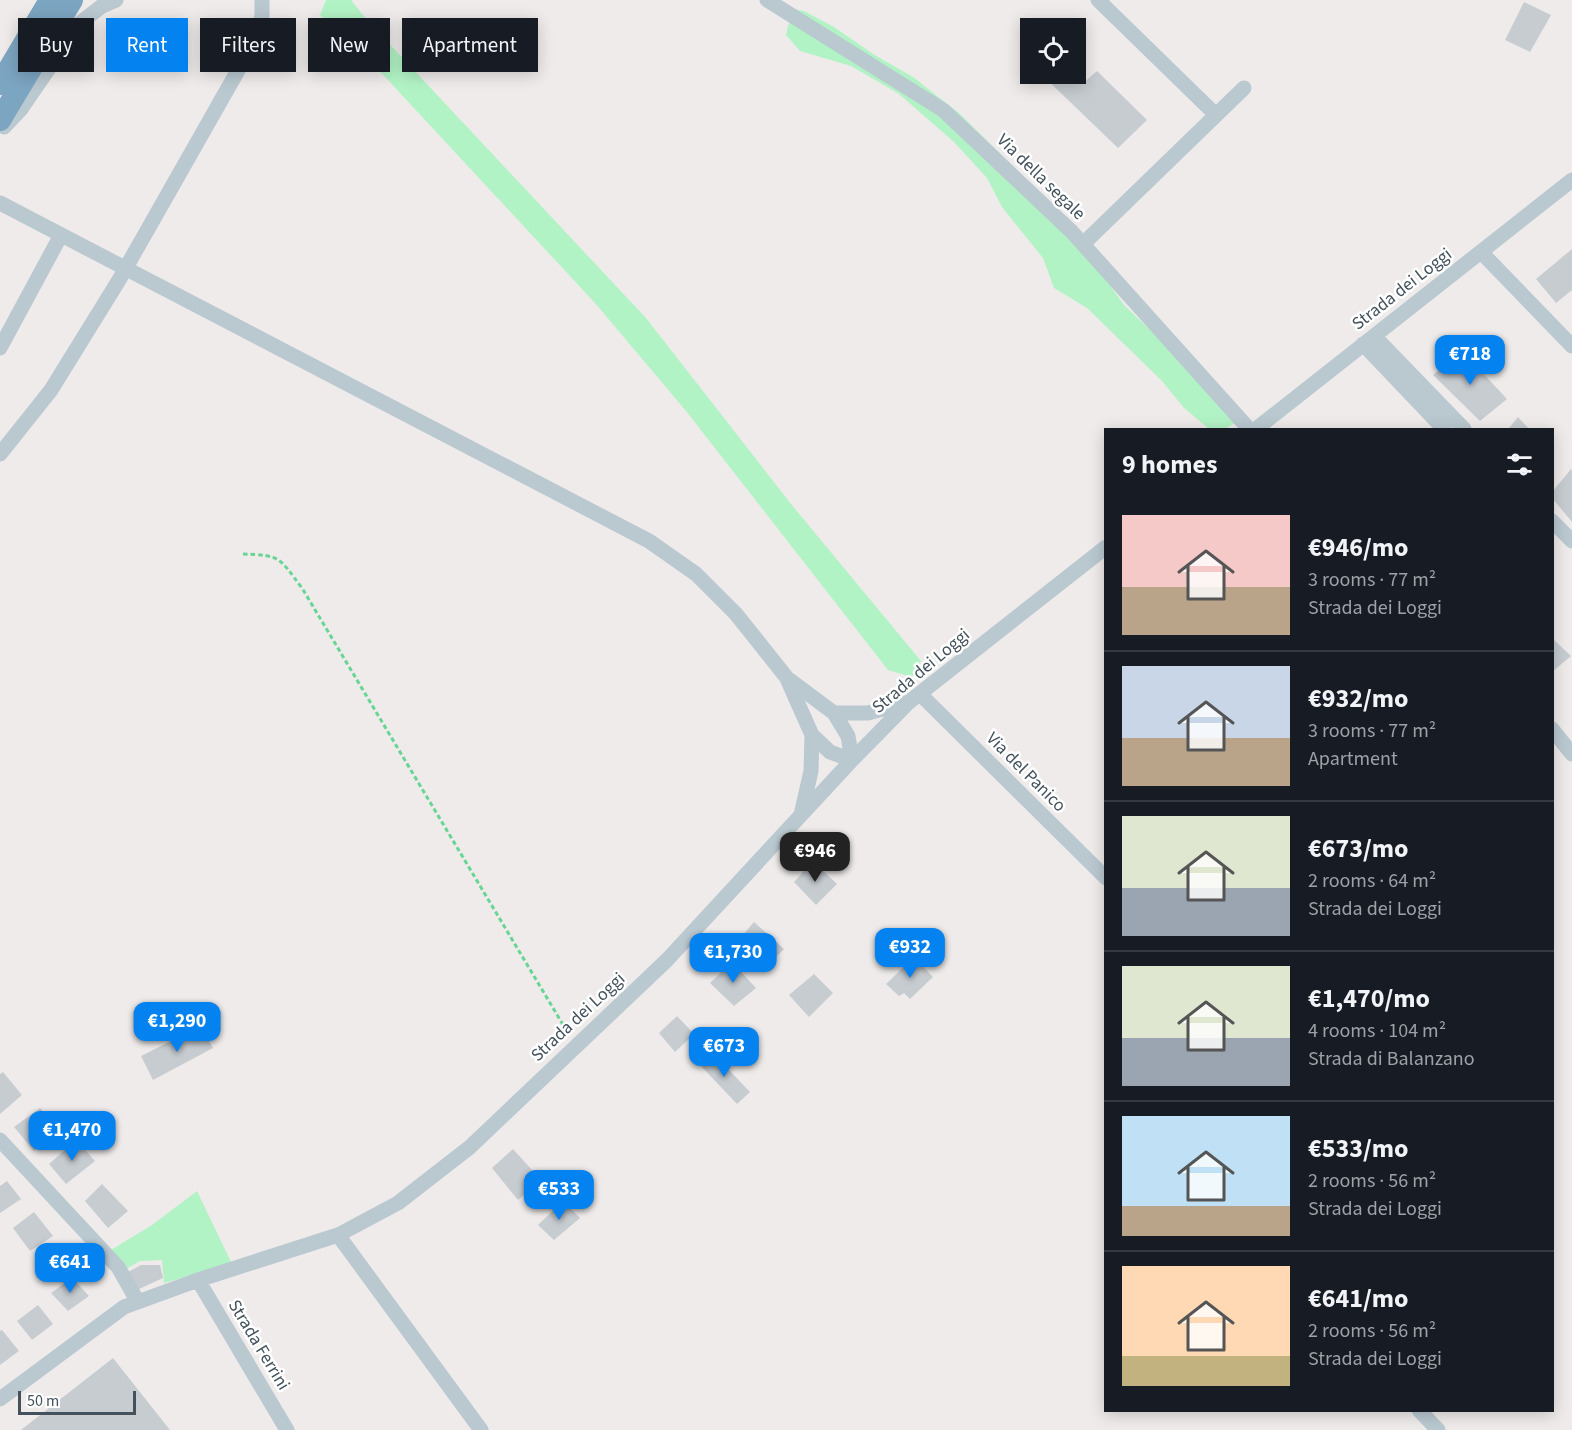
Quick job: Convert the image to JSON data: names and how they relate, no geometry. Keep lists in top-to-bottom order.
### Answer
{
  "streets": {
    "street": [
      "Via della segale",
      "Strada dei Loggi",
      "Via del Panico",
      "Strada Ferrini"
    ]
  },
  "crossings": [
    ["Strada dei Loggi", "Via del Panico"],
    ["Strada dei Loggi", "Strada Ferrini"]
  ],
  "scale_bar": "50 m",
  "page": {
    "chip": [
      "Buy",
      "Rent",
      "Filters",
      "New",
      "Apartment"
    ],
    "price": [
      "€718",
      "€946",
      "€932",
      "€1,730",
      "€1,290",
      "€673",
      "€1,470",
      "€533",
      "€641"
    ],
    "heading": "9 homes",
    "list": [
      {
        "name": "€946/mo",
        "note": "3 rooms · 77 m² · Strada dei Loggi"
      },
      {
        "name": "€932/mo",
        "note": "3 rooms · 77 m² · Apartment"
      },
      {
        "name": "€673/mo",
        "note": "2 rooms · 64 m² · Strada dei Loggi"
      },
      {
        "name": "€1,470/mo",
        "note": "4 rooms · 104 m² · Strada di Balanzano"
      },
      {
        "name": "€533/mo",
        "note": "2 rooms · 56 m² · Strada dei Loggi"
      },
      {
        "name": "€641/mo",
        "note": "2 rooms · 56 m² · Strada dei Loggi"
      }
    ],
    "scale": "50 m"
  }
}
